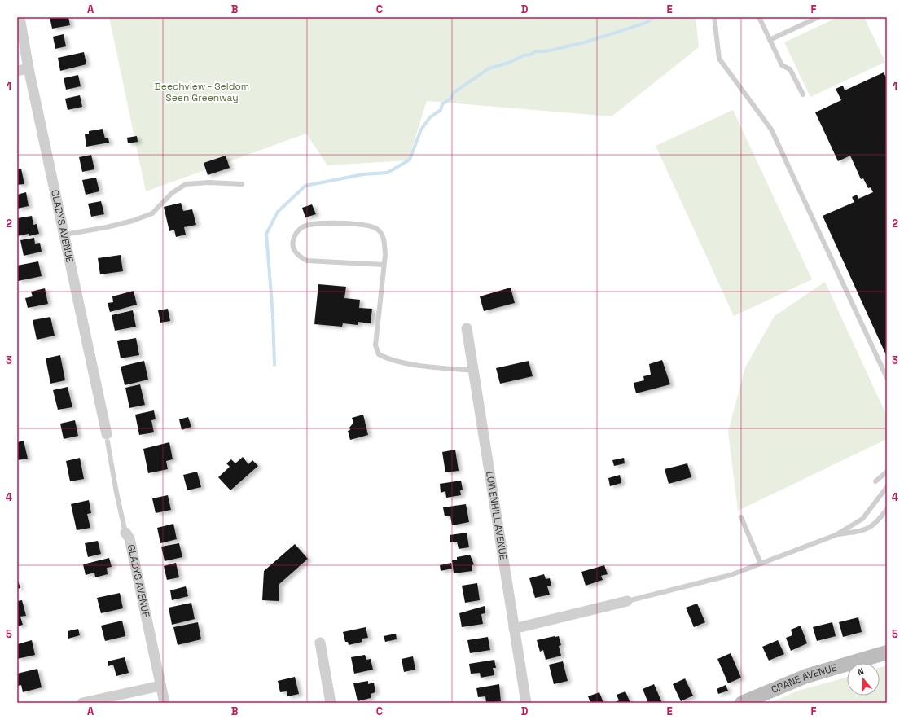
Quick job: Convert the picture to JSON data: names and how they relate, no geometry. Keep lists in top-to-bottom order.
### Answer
{
  "streets": {
    "street": ["GLADYS AVENUE", "LOWENHILL AVENUE", "CRANE AVENUE"]
  },
  "parks": ["Beechview - Seldom Seen Greenway"],
  "north": "top",
  "grid": {
    "columns": [
      "A",
      "B",
      "C",
      "D",
      "E",
      "F"
    ],
    "rows": [
      "1",
      "2",
      "3",
      "4",
      "5"
    ]
  }
}
